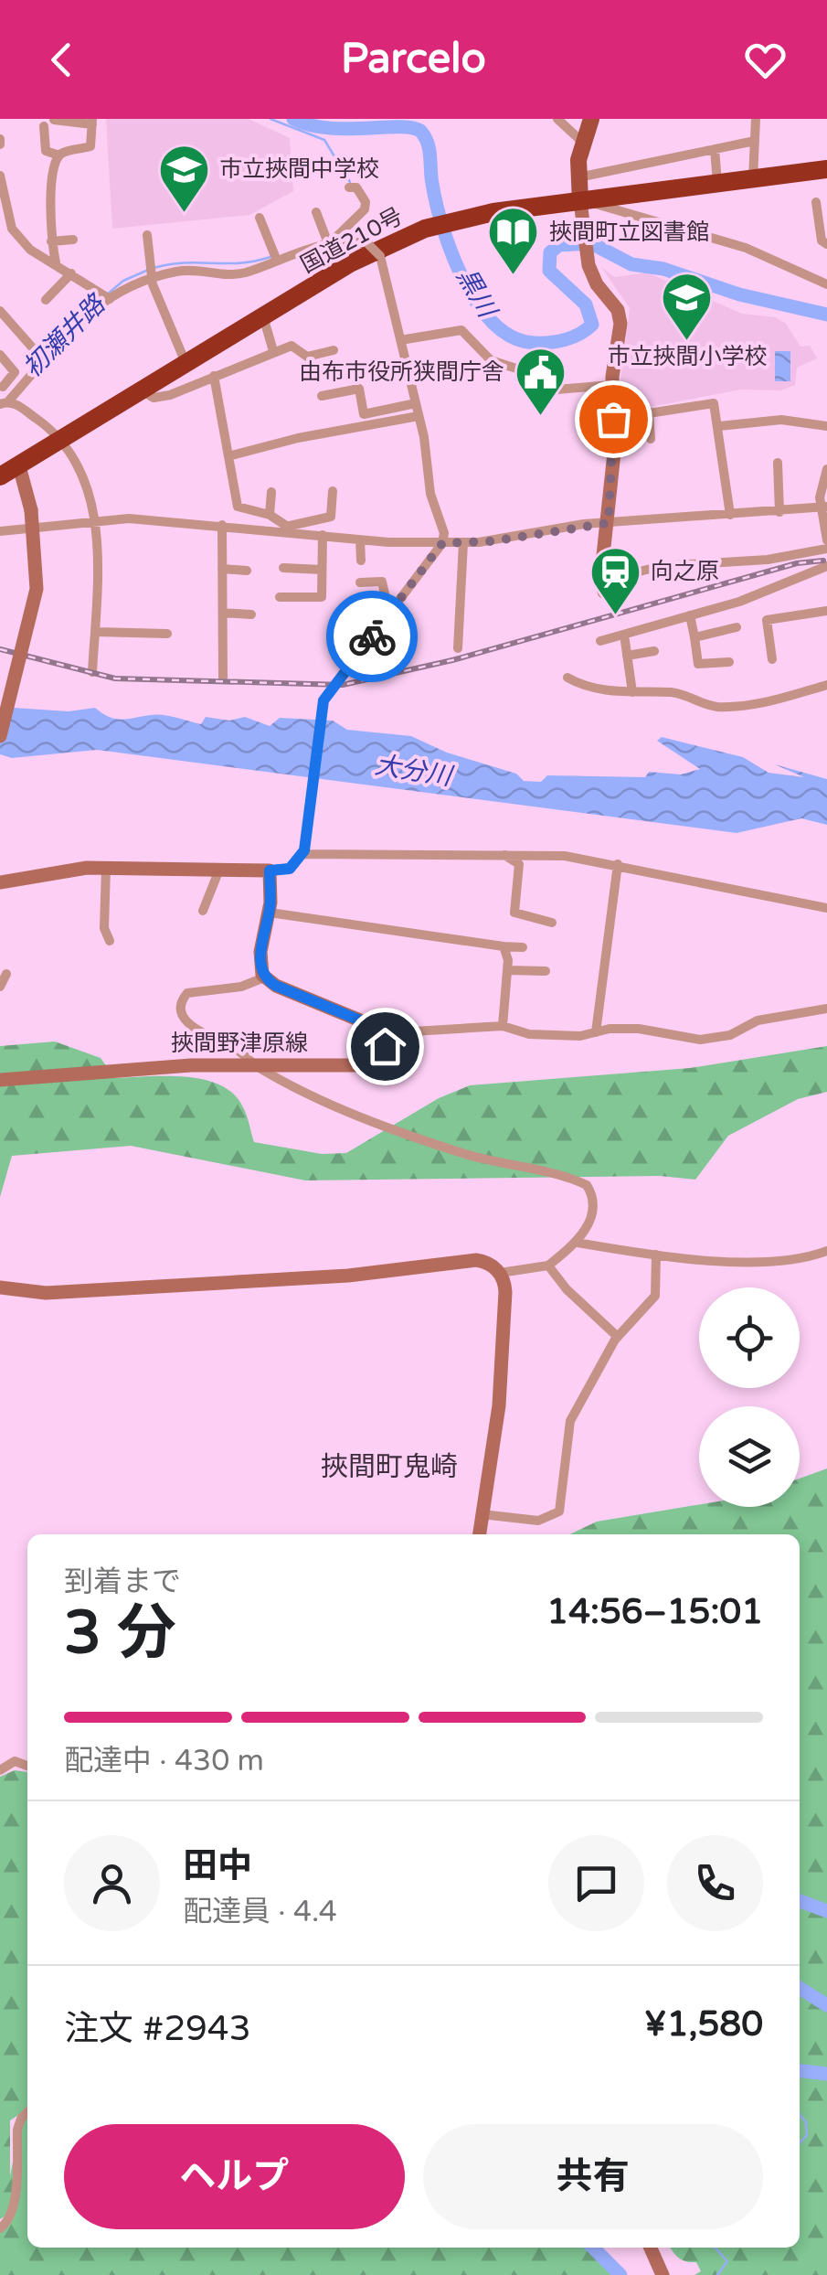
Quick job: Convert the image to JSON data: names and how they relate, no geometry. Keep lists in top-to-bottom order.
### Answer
{
  "streets": {
    "highway": ["国道210号"],
    "main road": ["挾間野津原線"]
  },
  "districts": ["挾間町鬼崎"],
  "water": ["黒川", "初瀬井路", "大分川"],
  "places": {
    "school or university": ["市立挾間中学校", "市立挾間小学校"],
    "library": ["挾間町立図書館"],
    "public building": ["由布市役所狭間庁舎"],
    "station": ["向之原"]
  },
  "page": {
    "header": "Parcelo",
    "heading": ["3 分", "到着まで", "14:56–15:01"],
    "panel": [
      "田中",
      "配達員 · 4.4",
      "注文 #2943",
      "¥1,580"
    ],
    "bar": "配達中 · 430 m",
    "buttons": ["ヘルプ", "共有"]
  }
}
